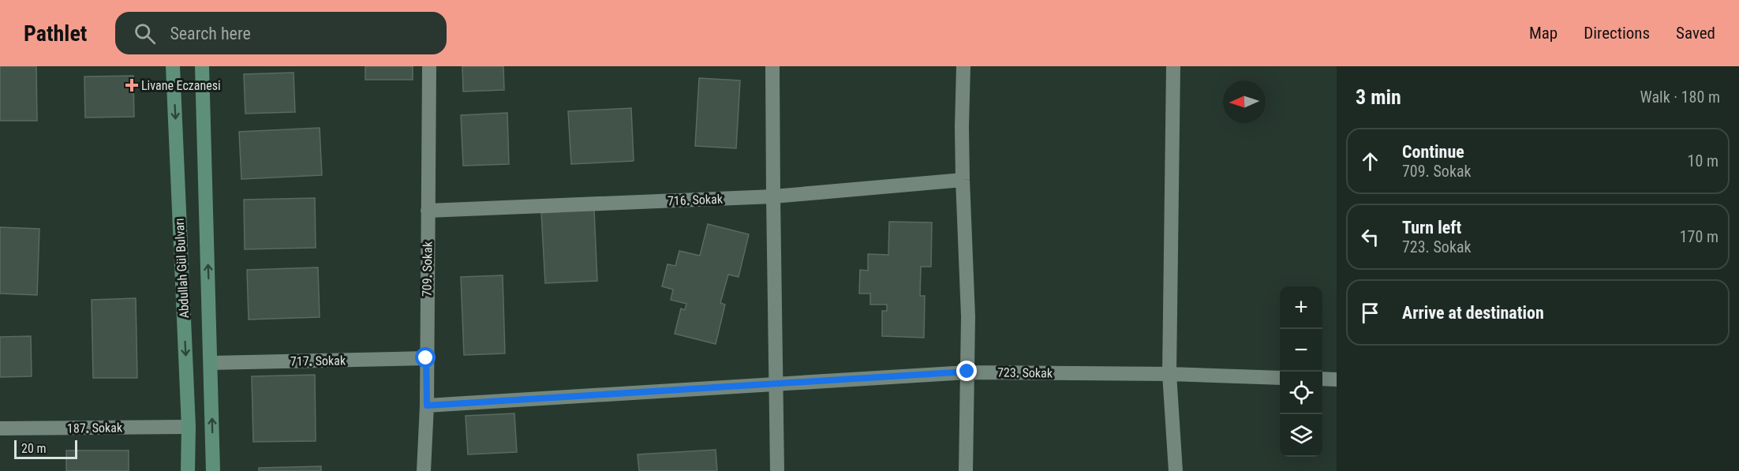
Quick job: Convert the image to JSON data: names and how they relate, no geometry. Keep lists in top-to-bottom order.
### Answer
{
  "streets": {
    "main road": ["Abdullah Gül Bulvarı"],
    "street": [
      "716. Sokak",
      "709. Sokak",
      "717. Sokak",
      "723. Sokak",
      "187. Sokak"
    ]
  },
  "crossings": [
    ["716. Sokak", "709. Sokak"],
    ["Abdullah Gül Bulvarı", "717. Sokak"],
    ["Abdullah Gül Bulvarı", "187. Sokak"],
    ["709. Sokak", "717. Sokak"],
    ["709. Sokak", "723. Sokak"]
  ],
  "places": {
    "health": ["Livane Eczanesi"]
  },
  "scale_bar": "20 m",
  "north": "left",
  "page": {
    "header": "Pathlet",
    "search": "Search here",
    "nav": ["Map", "Directions", "Saved"],
    "heading": ["3 min", "Walk · 180 m"],
    "list": [
      ["Continue", "709. Sokak", "10 m"],
      ["Turn left", "723. Sokak", "170 m"],
      "Arrive at destination"
    ],
    "map_buttons": ["+", "−"],
    "scale": "20 m"
  }
}
